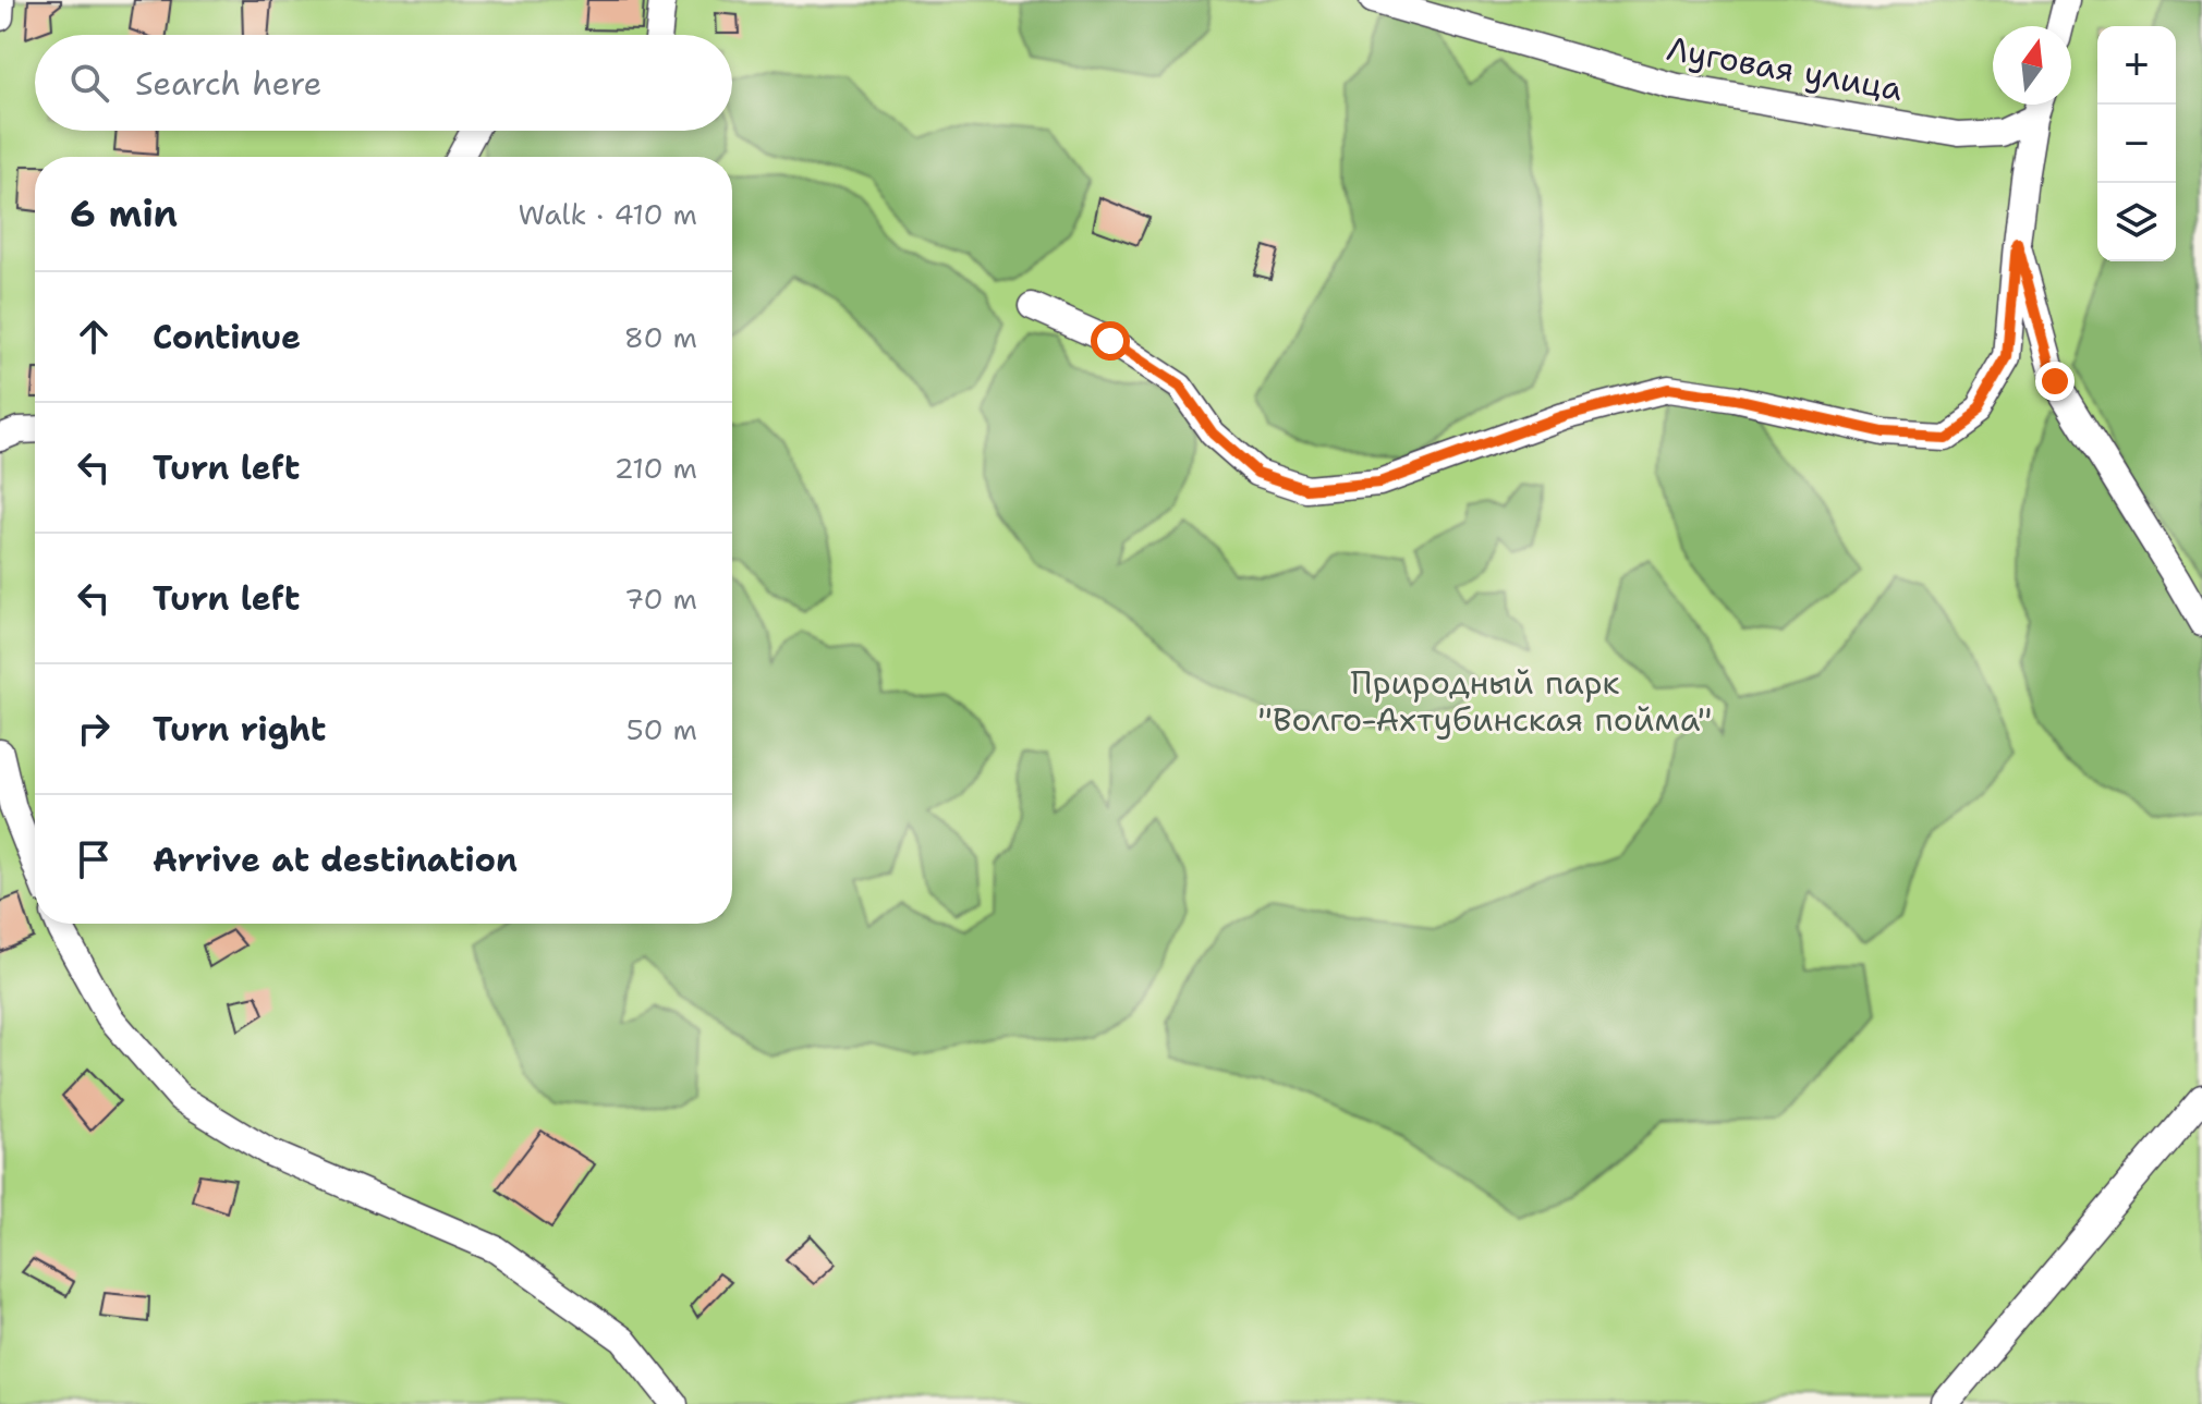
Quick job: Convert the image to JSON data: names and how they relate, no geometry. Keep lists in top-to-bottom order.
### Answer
{
  "streets": {
    "street": ["Луговая улица"]
  },
  "parks": ["Природный парк \"Волго-Ахтубинская пойма\""],
  "north": "top",
  "page": {
    "map_buttons": ["+", "−"],
    "search": "Search here",
    "heading": ["6 min", "Walk · 410 m"],
    "list": [
      ["Continue", "80 m"],
      ["Turn left", "210 m"],
      ["Turn left", "70 m"],
      ["Turn right", "50 m"],
      "Arrive at destination"
    ]
  }
}
